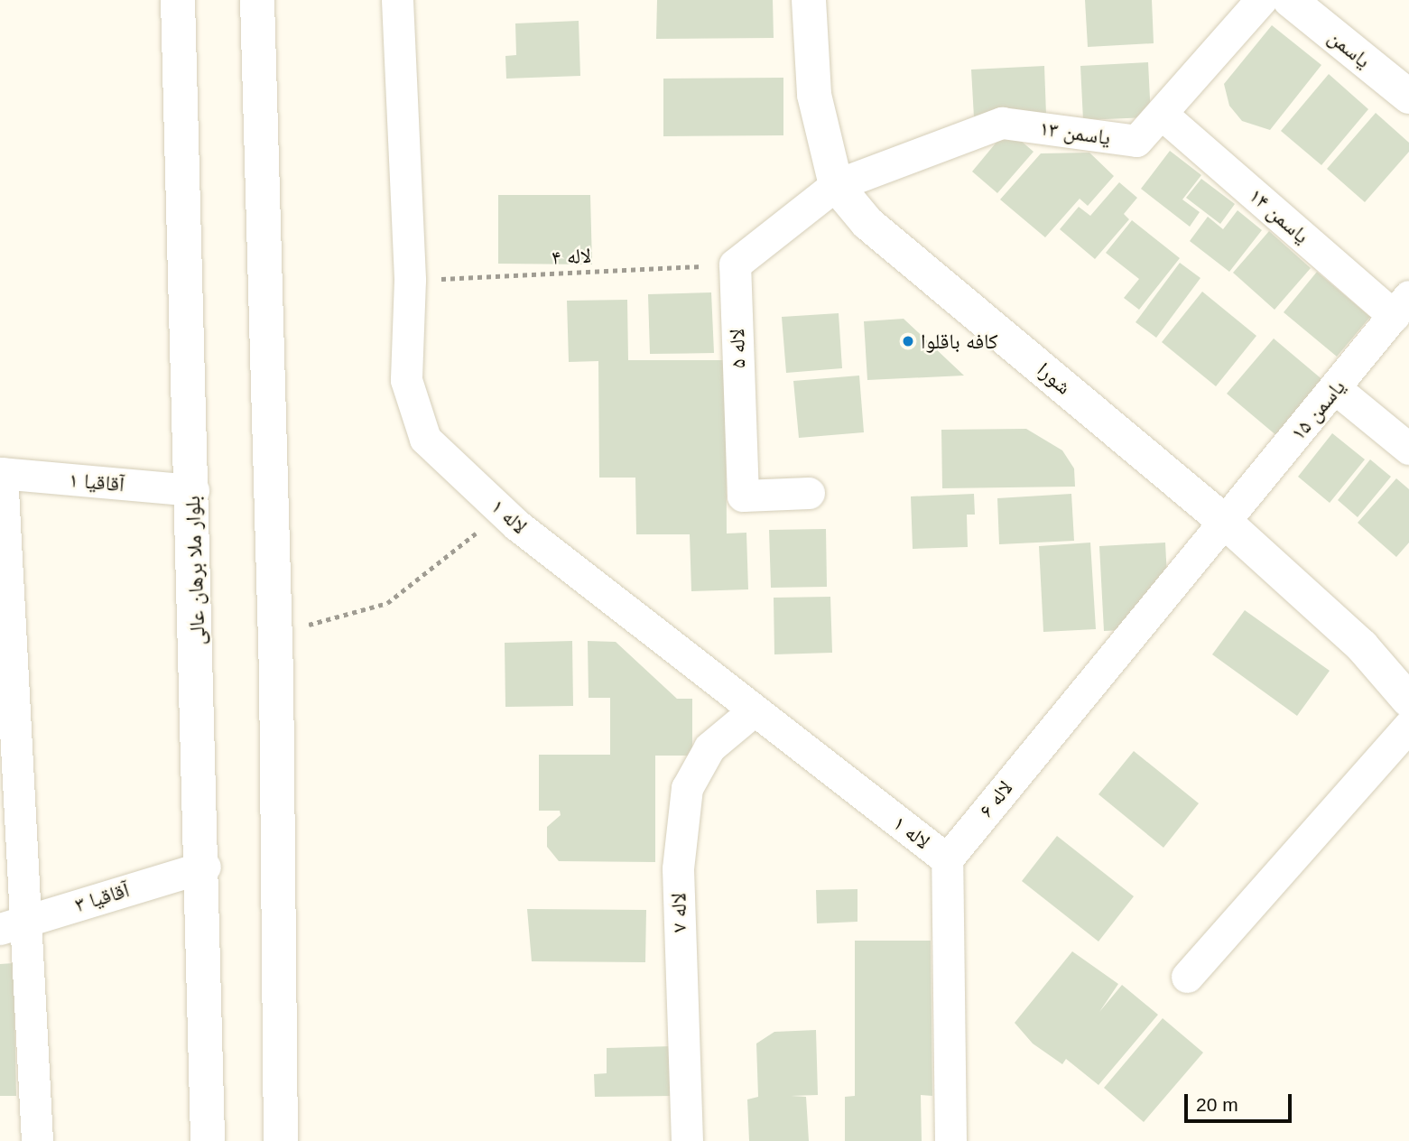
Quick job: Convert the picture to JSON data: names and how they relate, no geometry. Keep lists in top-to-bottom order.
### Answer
{
  "streets": {
    "main road": ["یاسمن", "شورا", "بلوار ملا برهان عالی"],
    "street": [
      "یاسمن ۱۳",
      "یاسمن ۱۴",
      "لاله ۵",
      "یاسمن ۱۵",
      "آقاقیا ۱",
      "لاله ۱",
      "لاله ۶",
      "آقاقیا ۳",
      "لاله ۷"
    ],
    "path": ["لاله ۴"]
  },
  "crossings": [
    ["یاسمن ۱۳", "یاسمن ۱۴"],
    ["یاسمن ۱۳", "شورا"],
    ["یاسمن ۱۴", "یاسمن ۱۵"],
    ["لاله ۴", "لاله ۵"],
    ["لاله ۴", "لاله ۱"],
    ["شورا", "یاسمن ۱۵"],
    ["شورا", "لاله ۶"],
    ["یاسمن ۱۵", "لاله ۶"],
    ["آقاقیا ۱", "بلوار ملا برهان عالی"],
    ["لاله ۱", "لاله ۶"],
    ["لاله ۱", "لاله ۷"],
    ["بلوار ملا برهان عالی", "آقاقیا ۳"]
  ],
  "places": ["کافه باقلوا"],
  "scale_bar": "20 m"
}
